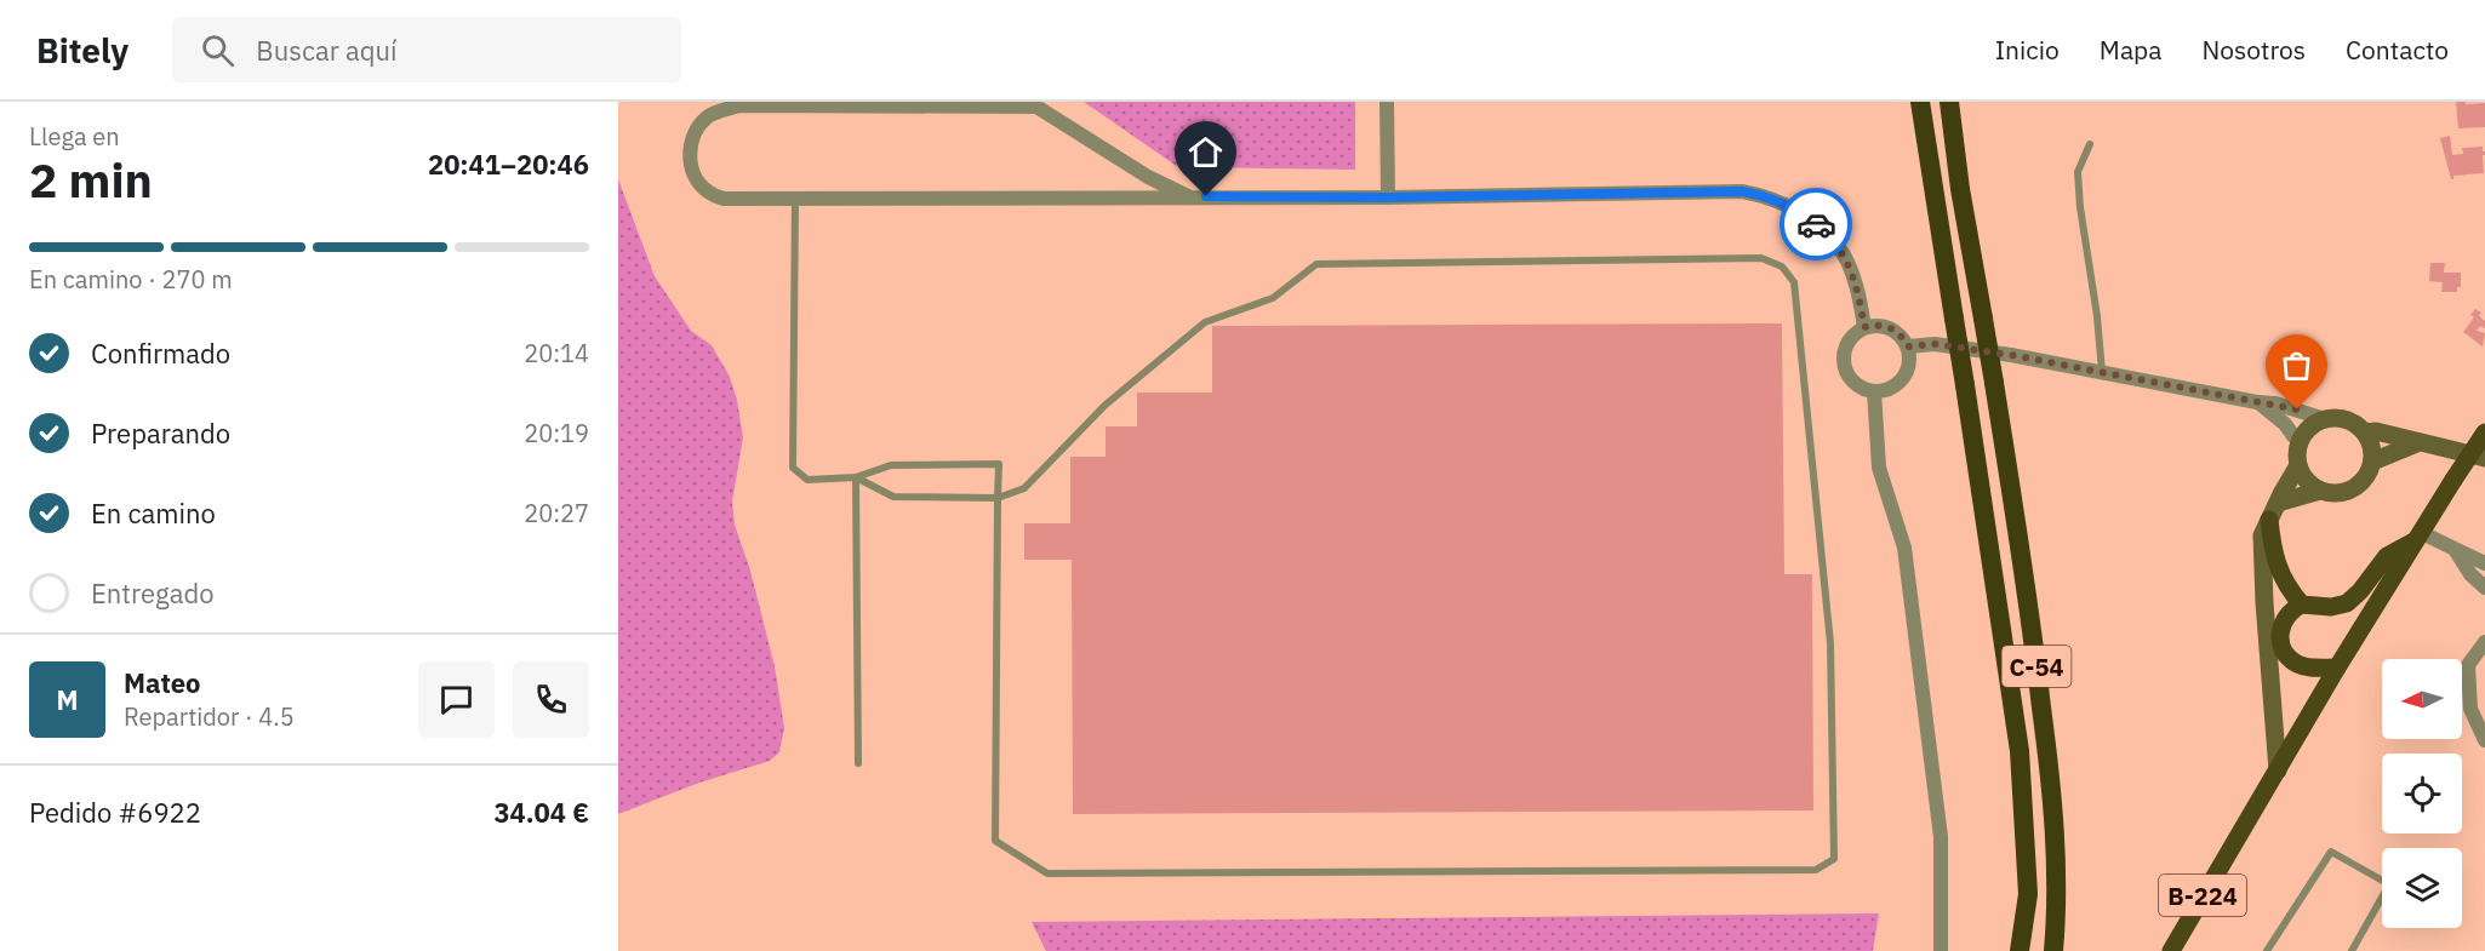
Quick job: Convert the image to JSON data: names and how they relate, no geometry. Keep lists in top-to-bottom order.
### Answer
{
  "streets": {
    "highway": ["C-54"],
    "main road": ["B-224"]
  },
  "north": "left",
  "page": {
    "header": "Bitely",
    "search": "Buscar aquí",
    "nav": [
      "Inicio",
      "Mapa",
      "Nosotros",
      "Contacto"
    ],
    "heading": ["2 min", "Llega en", "20:41–20:46"],
    "panel": [
      "Mateo",
      "Repartidor · 4.5",
      "Pedido #6922",
      "34.04 €"
    ],
    "bar": "En camino · 270 m",
    "list": [
      ["Confirmado", "20:14"],
      ["Preparando", "20:19"],
      ["En camino", "20:27"],
      "Entregado"
    ],
    "round": "M"
  }
}
